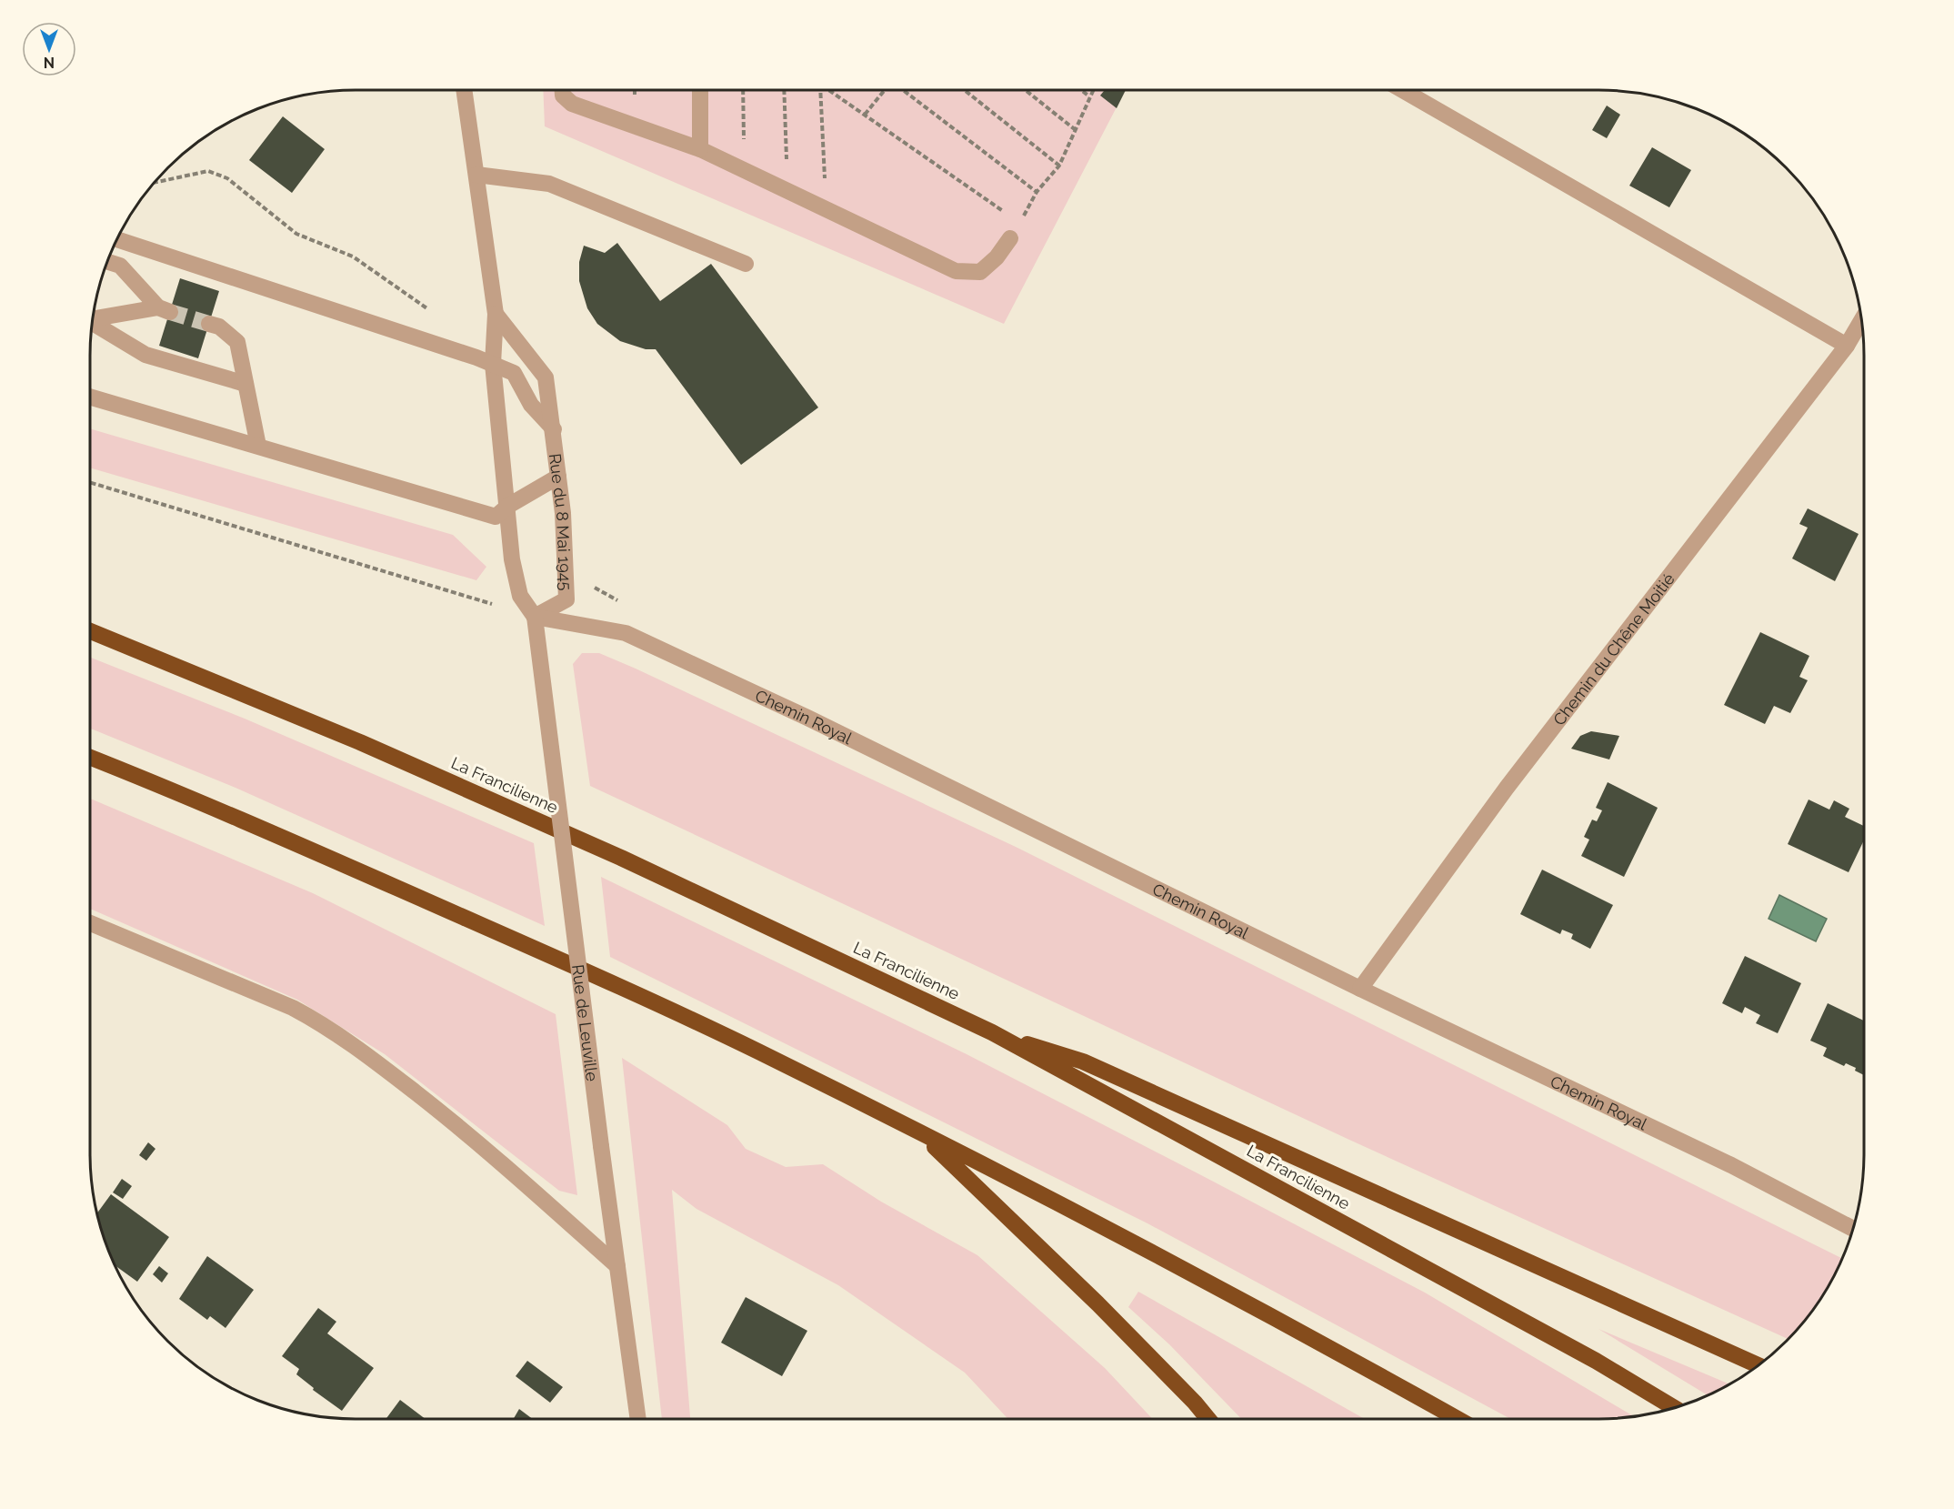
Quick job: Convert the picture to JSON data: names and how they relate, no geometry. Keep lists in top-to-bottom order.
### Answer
{
  "streets": {
    "highway": ["La Francilienne"],
    "street": [
      "Rue du 8 Mai 1945",
      "Chemin du Chêne Moitié",
      "Chemin Royal",
      "Rue de Leuville"
    ]
  },
  "crossings": [
    ["Rue du 8 Mai 1945", "Chemin Royal"],
    ["Rue du 8 Mai 1945", "Rue de Leuville"],
    ["Chemin du Chêne Moitié", "Chemin Royal"],
    ["Chemin Royal", "Rue de Leuville"]
  ],
  "north": "bottom"
}
